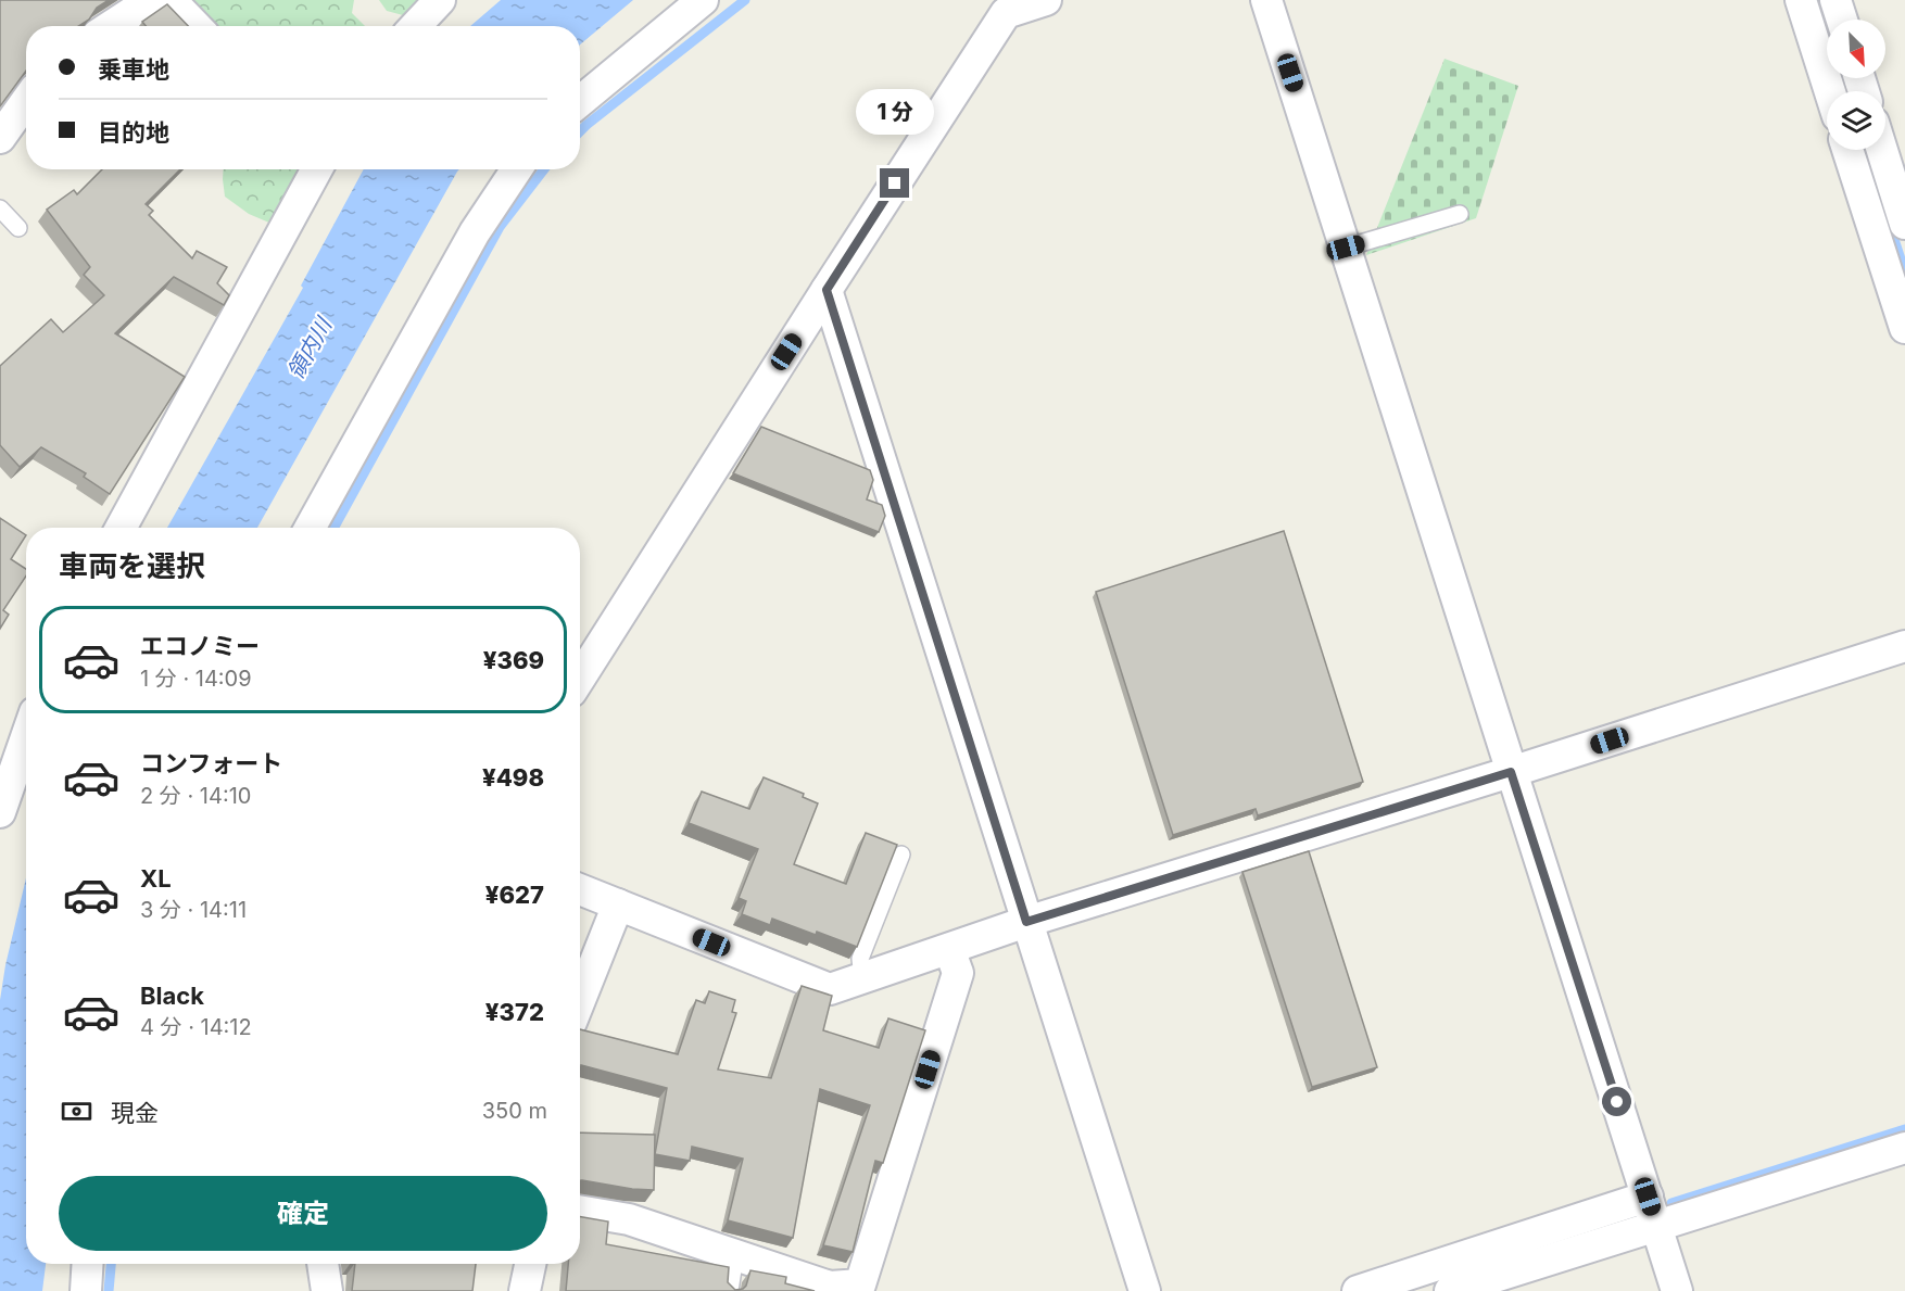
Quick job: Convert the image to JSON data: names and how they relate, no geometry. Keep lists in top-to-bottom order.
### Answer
{
  "water": ["領内川"],
  "north": "bottom right",
  "page": {
    "banner": ["乗車地", "目的地"],
    "bubble": "1 分",
    "heading": "車両を選択",
    "list": [
      {
        "name": "エコノミー",
        "note": "1 分 · 14:09",
        "value": "¥369"
      },
      {
        "name": "コンフォート",
        "note": "2 分 · 14:10",
        "value": "¥498"
      },
      {
        "name": "XL",
        "note": "3 分 · 14:11",
        "value": "¥627"
      },
      {
        "name": "Black",
        "note": "4 分 · 14:12",
        "value": "¥372"
      }
    ],
    "pay": ["現金", "350 m"],
    "buttons": "確定"
  }
}
